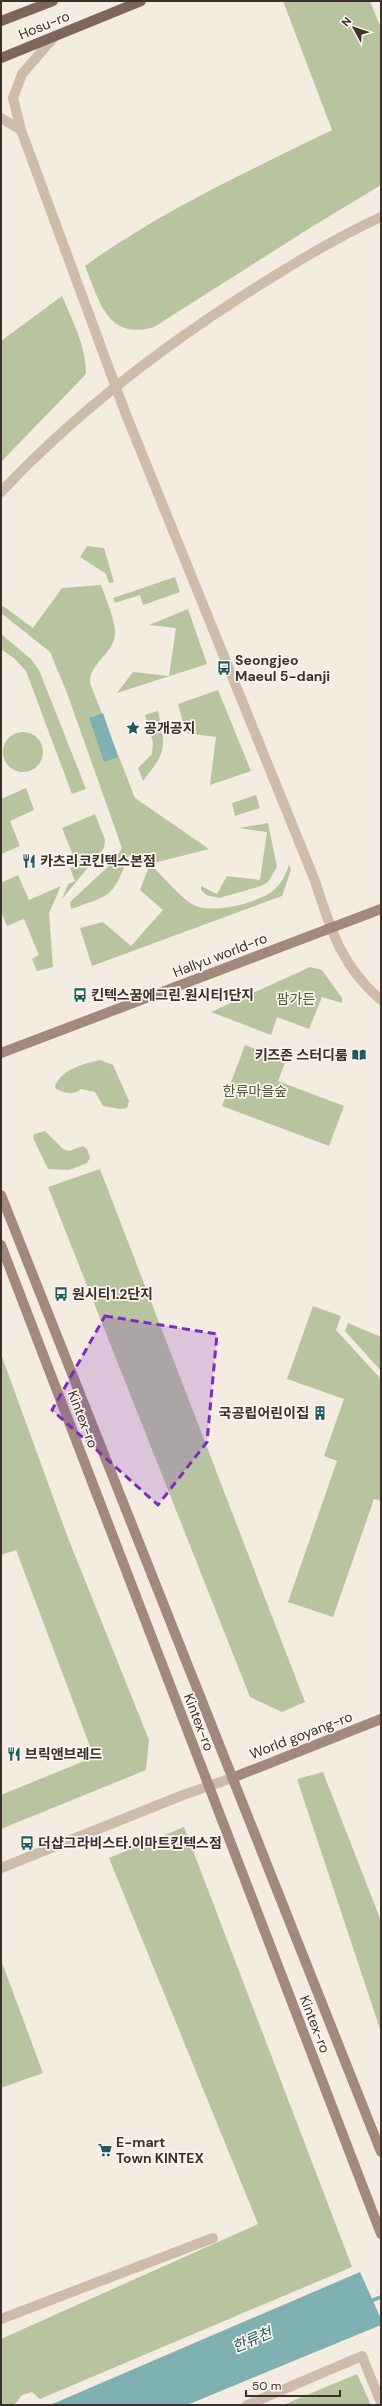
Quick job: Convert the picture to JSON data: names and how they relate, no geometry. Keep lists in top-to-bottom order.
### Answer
{
  "streets": {
    "main road": [
      "Hosu-ro",
      "Hallyu world-ro",
      "Kintex-ro",
      "World goyang-ro"
    ]
  },
  "crossings": [
    ["Kintex-ro", "World goyang-ro"]
  ],
  "water": ["한류천"],
  "parks": ["팜가든", "한류마을숲"],
  "places": {
    "bus stop": [
      "Seongjeo Maeul 5-danji",
      "킨텍스꿈에그린.원시티1단지",
      "원시티1.2단지",
      "더샵그라비스타.이마트킨텍스점"
    ],
    "place": ["공개공지"],
    "restaurant": ["카츠리코킨텍스본점", "브릭앤브레드"],
    "library": ["키즈존 스터디룸"],
    "building": ["국공립어린이집"],
    "supermarket": ["E-mart Town KINTEX"]
  },
  "scale_bar": "50 m",
  "north": "top left"
}
